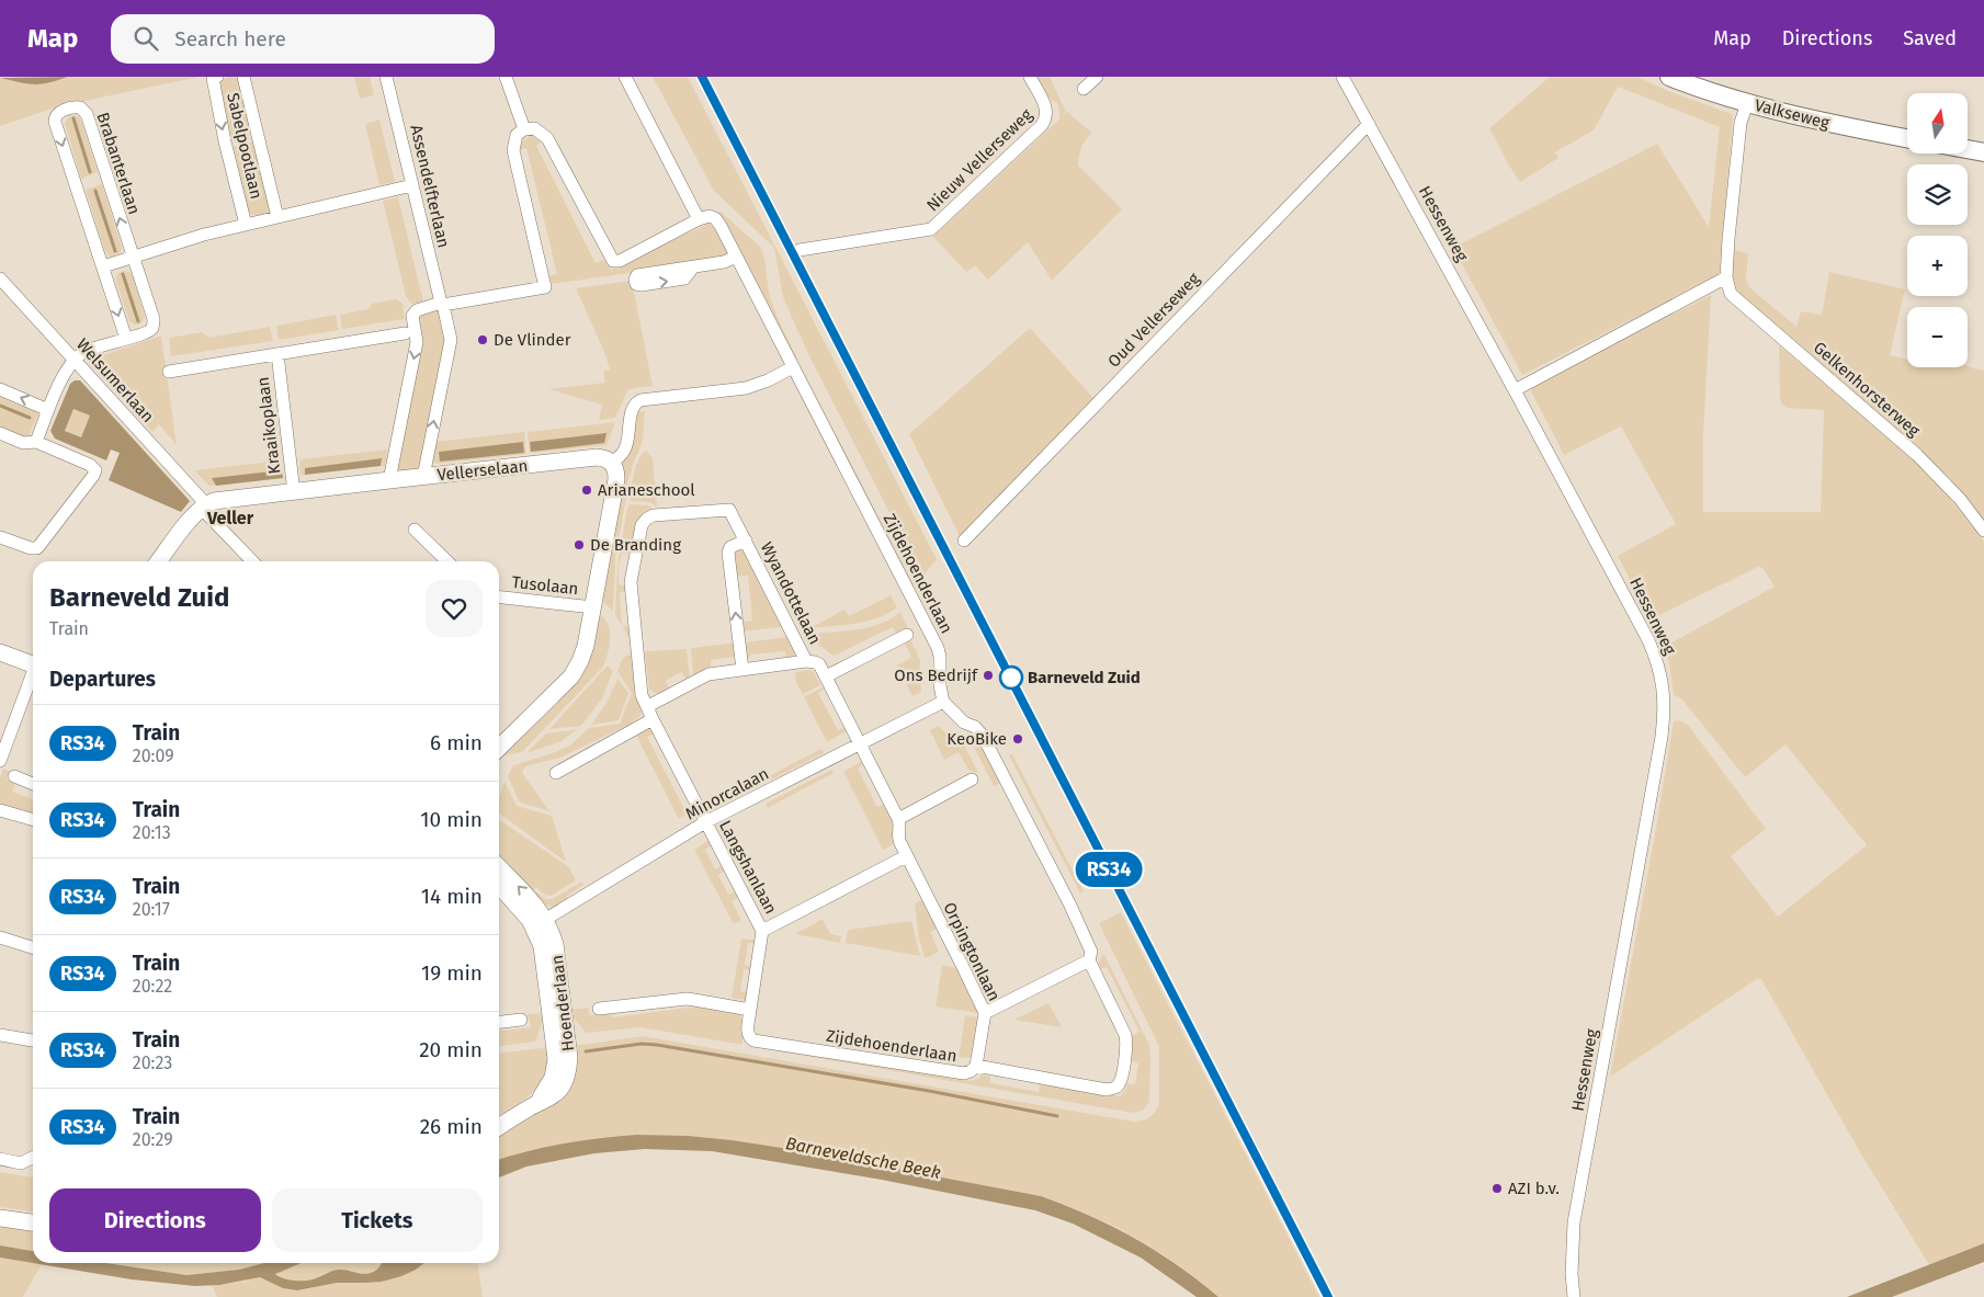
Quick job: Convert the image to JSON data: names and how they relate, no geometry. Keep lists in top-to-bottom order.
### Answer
{
  "streets": {
    "main road": ["Valkseweg"],
    "street": [
      "Sabelpootlaan",
      "Nieuw Vellerseweg",
      "Brabanterlaan",
      "Assendelfterlaan",
      "Hessenweg",
      "Oud Vellerseweg",
      "Welsumerlaan",
      "Gelkenhorsterweg",
      "Kraaikoplaan",
      "Vellerselaan",
      "Zijdehoenderlaan",
      "Tusolaan",
      "Wyandottelaan",
      "Minorcalaan",
      "Langshanlaan",
      "Orpingtonlaan",
      "Hoenderlaan"
    ]
  },
  "crossings": [
    ["Sabelpootlaan", "Brabanterlaan"],
    ["Sabelpootlaan", "Assendelfterlaan"],
    ["Brabanterlaan", "Welsumerlaan"],
    ["Assendelfterlaan", "Vellerselaan"],
    ["Hessenweg", "Oud Vellerseweg"],
    ["Welsumerlaan", "Vellerselaan"],
    ["Kraaikoplaan", "Vellerselaan"],
    ["Zijdehoenderlaan", "Minorcalaan"],
    ["Zijdehoenderlaan", "Langshanlaan"],
    ["Zijdehoenderlaan", "Orpingtonlaan"],
    ["Wyandottelaan", "Minorcalaan"],
    ["Wyandottelaan", "Langshanlaan"],
    ["Wyandottelaan", "Orpingtonlaan"],
    ["Minorcalaan", "Langshanlaan"],
    ["Minorcalaan", "Orpingtonlaan"],
    ["Minorcalaan", "Hoenderlaan"]
  ],
  "districts": ["Veller"],
  "water": ["Barneveldsche Beek"],
  "places": [
    "De Vlinder",
    "Arianeschool",
    "De Branding",
    "Ons Bedrijf",
    "Barneveld Zuid",
    "KeoBike",
    "AZI b.v."
  ],
  "north": "top",
  "page": {
    "header": "Map",
    "search": "Search here",
    "nav": ["Map", "Directions", "Saved"],
    "on_map": "RS34",
    "map_buttons": ["+", "−"],
    "heading": [
      ["Barneveld Zuid", "Train"],
      "Departures"
    ],
    "list": [
      {
        "mark": "RS34",
        "name": "Train",
        "note": "20:09",
        "value": "6 min"
      },
      {
        "mark": "RS34",
        "name": "Train",
        "note": "20:13",
        "value": "10 min"
      },
      {
        "mark": "RS34",
        "name": "Train",
        "note": "20:17",
        "value": "14 min"
      },
      {
        "mark": "RS34",
        "name": "Train",
        "note": "20:22",
        "value": "19 min"
      },
      {
        "mark": "RS34",
        "name": "Train",
        "note": "20:23",
        "value": "20 min"
      },
      {
        "mark": "RS34",
        "name": "Train",
        "note": "20:29",
        "value": "26 min"
      }
    ],
    "buttons": ["Directions", "Tickets"]
  }
}
